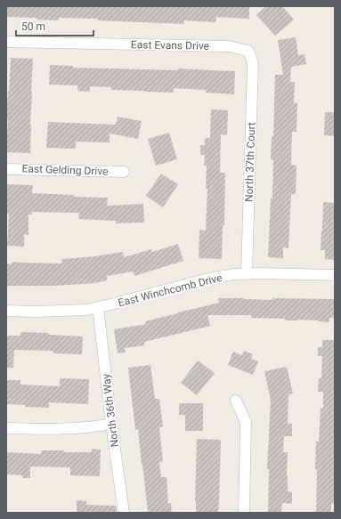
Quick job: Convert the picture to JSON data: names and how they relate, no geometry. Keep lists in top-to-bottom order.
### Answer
{
  "streets": {
    "street": [
      "East Evans Drive",
      "North 37th Court",
      "East Gelding Drive",
      "East Winchcomb Drive",
      "North 36th Way"
    ]
  },
  "crossings": [
    ["East Evans Drive", "North 37th Court"],
    ["North 37th Court", "East Winchcomb Drive"],
    ["East Winchcomb Drive", "North 36th Way"]
  ],
  "scale_bar": "50 m"
}
